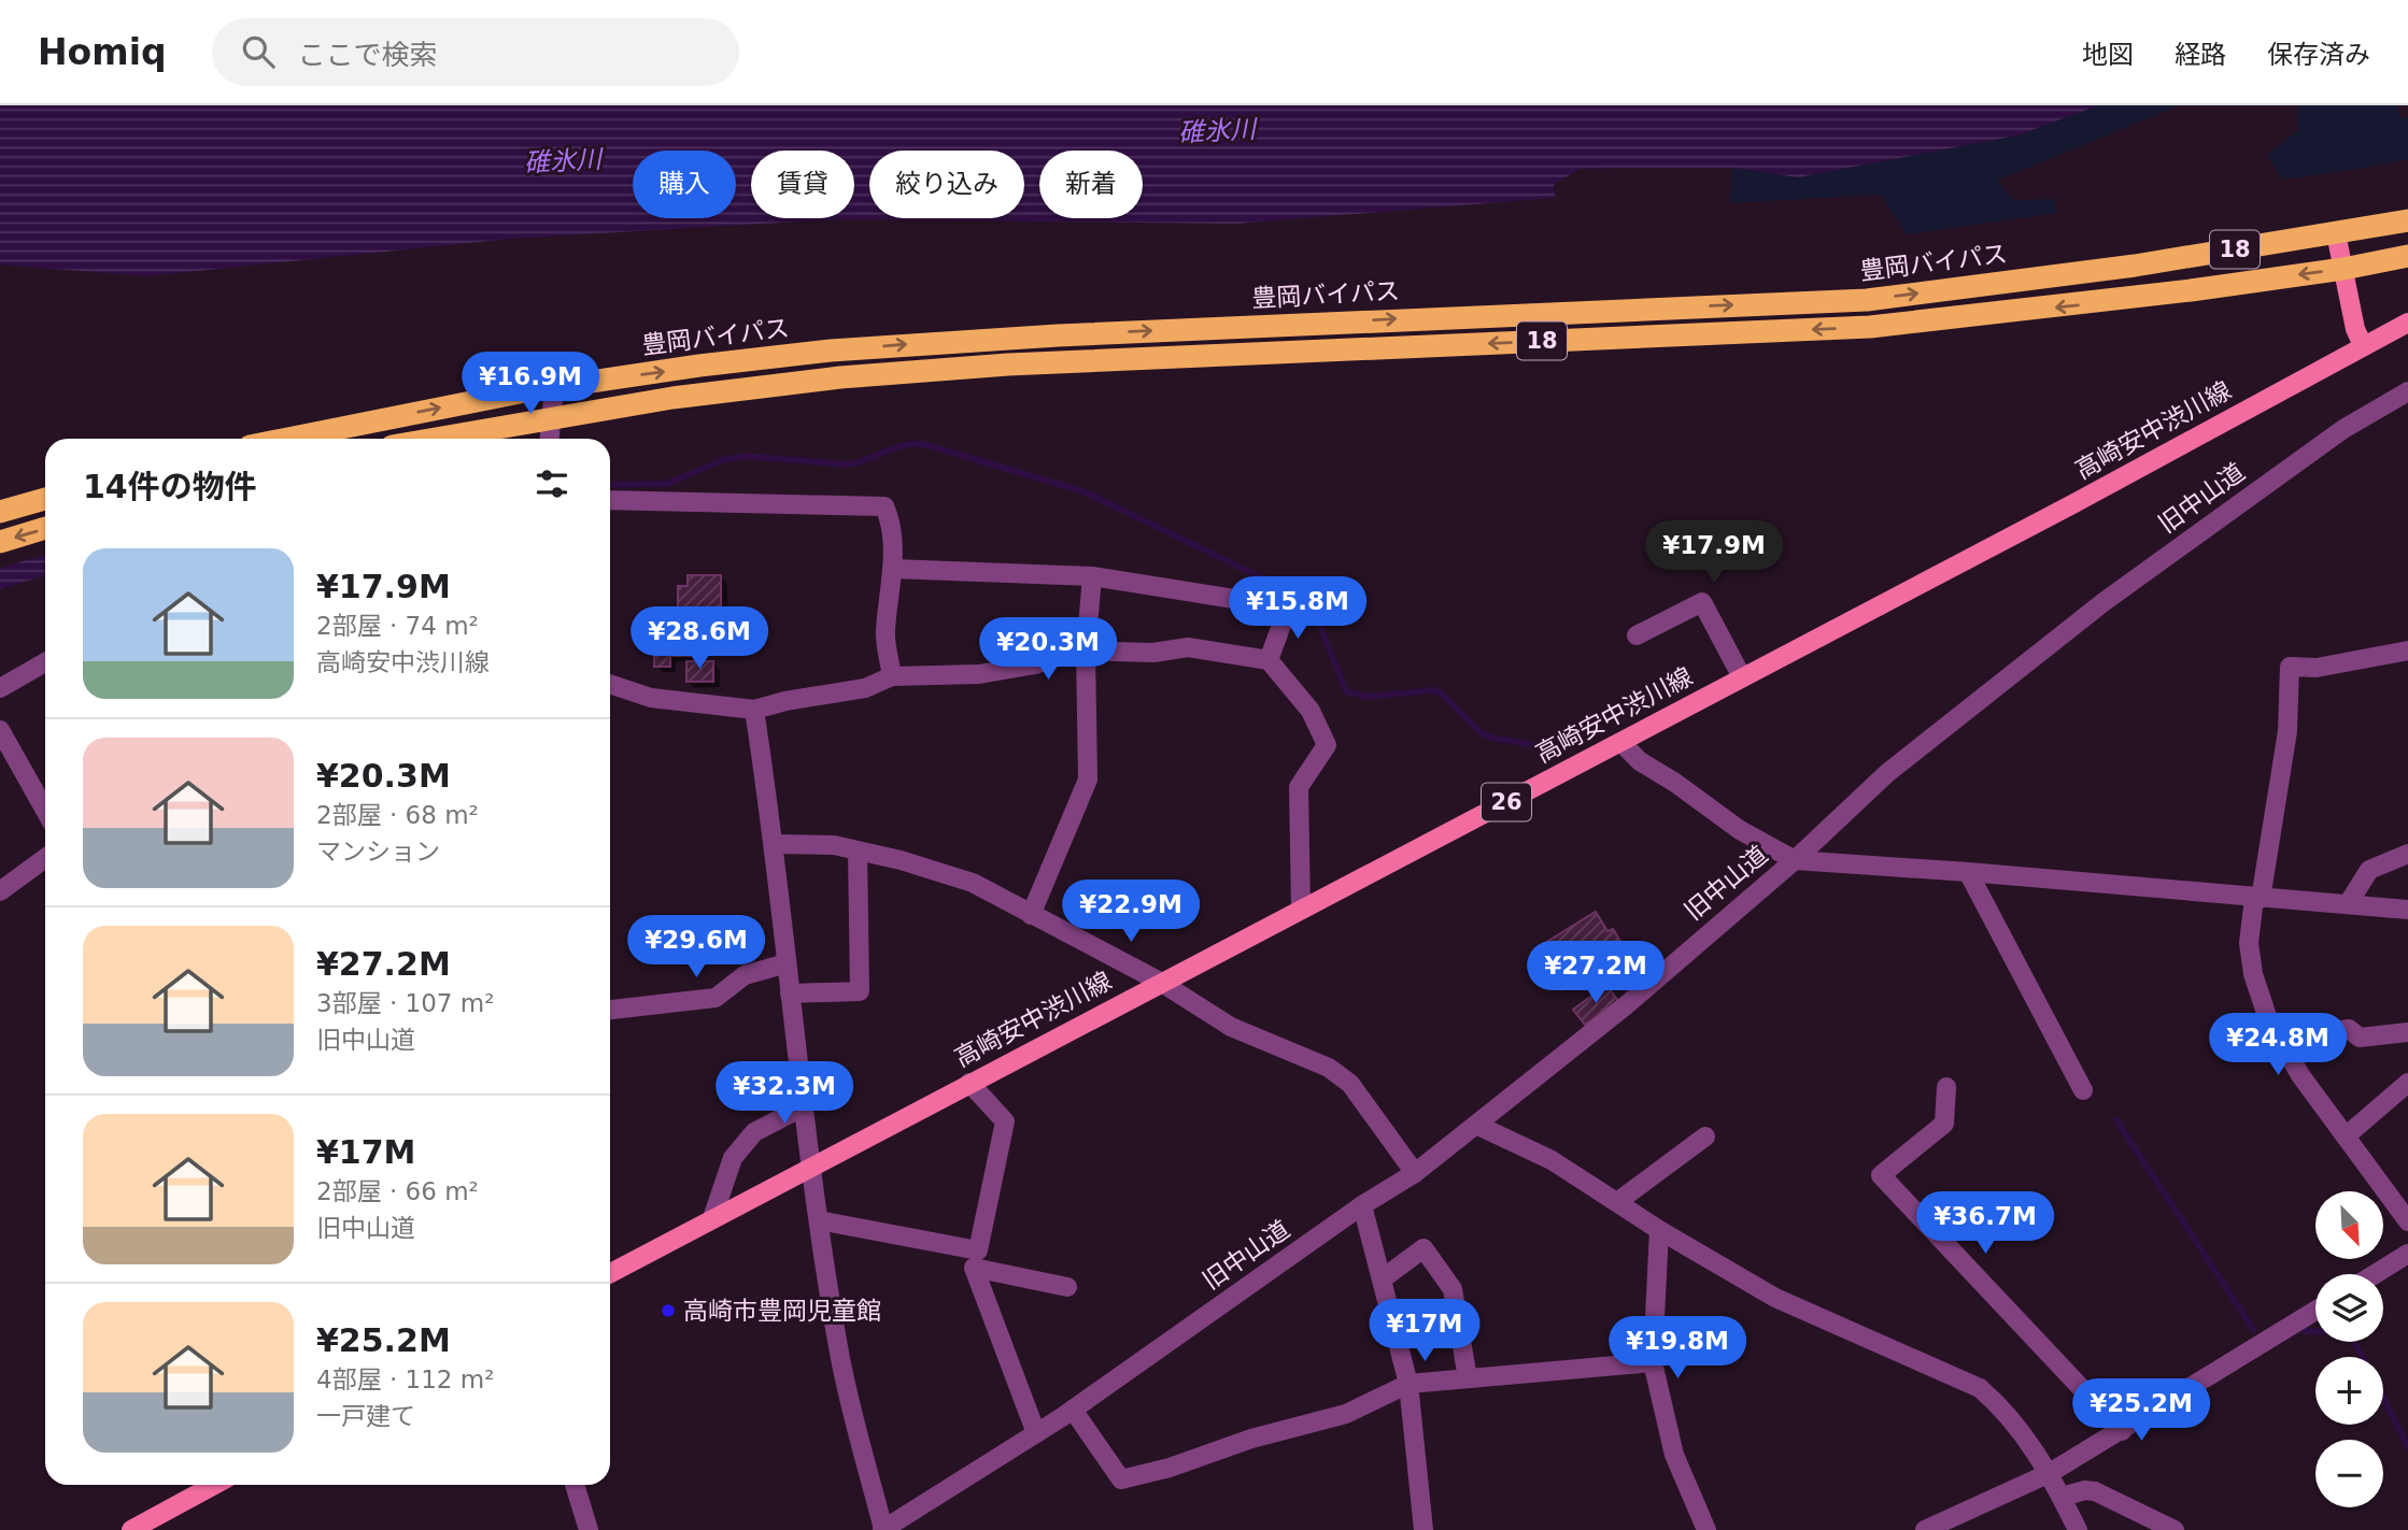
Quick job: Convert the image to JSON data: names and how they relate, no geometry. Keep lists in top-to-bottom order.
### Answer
{
  "streets": {
    "highway": ["18", "豊岡バイパス"],
    "main road": ["高崎安中渋川線", "26"],
    "street": ["旧中山道"]
  },
  "water": ["碓氷川"],
  "places": ["高崎市豊岡児童館"],
  "north": "bottom right",
  "page": {
    "header": "Homiq",
    "search": "ここで検索",
    "nav": ["地図", "経路", "保存済み"],
    "chip": [
      "購入",
      "賃貸",
      "絞り込み",
      "新着"
    ],
    "price": [
      "¥16.9M",
      "¥17.9M",
      "¥15.8M",
      "¥28.6M",
      "¥20.3M",
      "¥22.9M",
      "¥29.6M",
      "¥27.2M",
      "¥24.8M",
      "¥32.3M",
      "¥36.7M",
      "¥17M",
      "¥19.8M",
      "¥25.2M"
    ],
    "heading": "14件の物件",
    "list": [
      {
        "name": "¥17.9M",
        "note": "2部屋 · 74 m² · 高崎安中渋川線"
      },
      {
        "name": "¥20.3M",
        "note": "2部屋 · 68 m² · マンション"
      },
      {
        "name": "¥27.2M",
        "note": "3部屋 · 107 m² · 旧中山道"
      },
      {
        "name": "¥17M",
        "note": "2部屋 · 66 m² · 旧中山道"
      },
      {
        "name": "¥25.2M",
        "note": "4部屋 · 112 m² · 一戸建て"
      }
    ],
    "map_buttons": ["+", "−"]
  }
}
